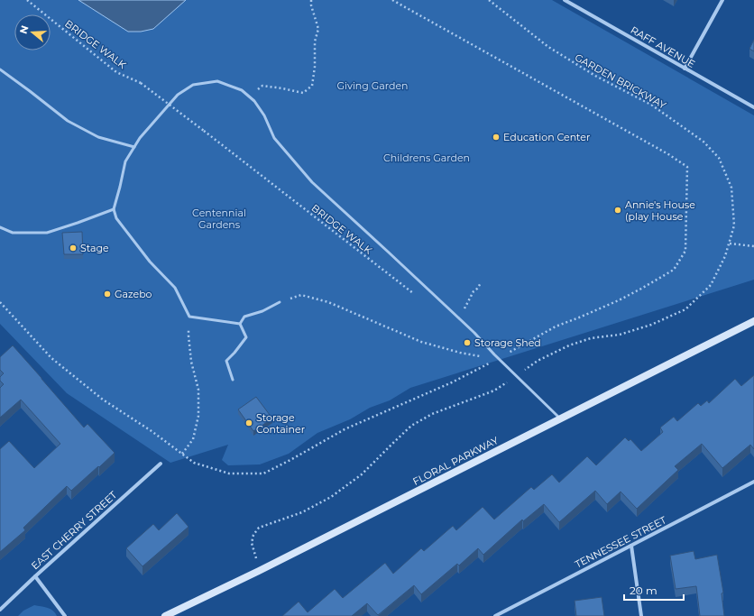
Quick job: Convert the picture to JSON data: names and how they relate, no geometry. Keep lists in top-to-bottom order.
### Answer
{
  "streets": {
    "street": [
      "RAFF AVENUE",
      "FLORAL PARKWAY",
      "EAST CHERRY STREET",
      "TENNESSEE STREET"
    ],
    "path": ["BRIDGE WALK", "GARDEN BRICKWAY"]
  },
  "crossings": [
    ["GARDEN BRICKWAY", "FLORAL PARKWAY"]
  ],
  "parks": ["Giving Garden", "Childrens Garden", "Centennial Gardens"],
  "places": [
    "Education Center",
    "Annie's House (play House",
    "Stage",
    "Gazebo",
    "Storage Shed",
    "Storage Container"
  ],
  "scale_bar": "20 m",
  "north": "left"
}
